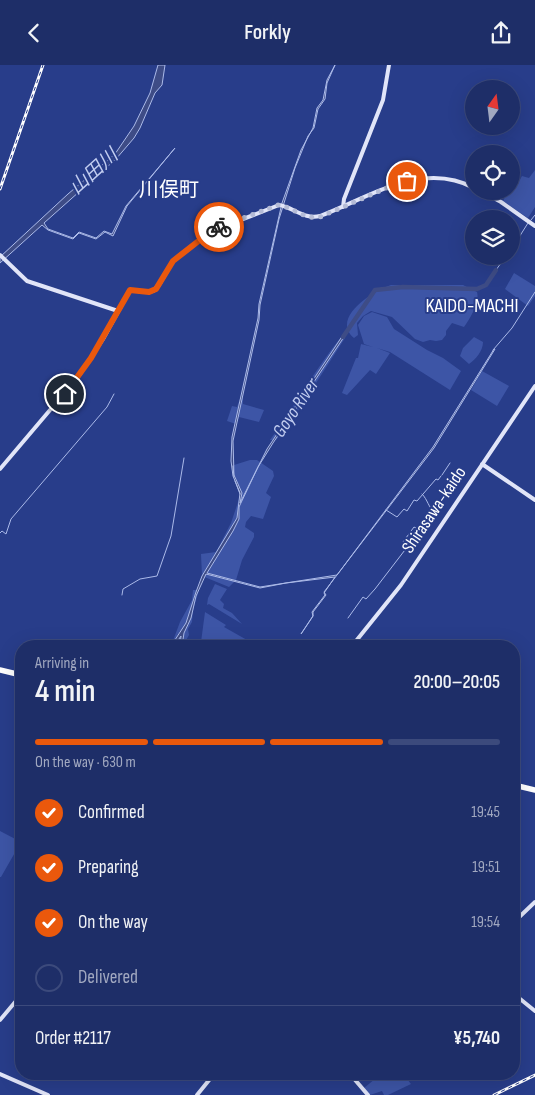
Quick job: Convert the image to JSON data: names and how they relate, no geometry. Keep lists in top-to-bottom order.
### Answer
{
  "streets": {
    "main road": ["Shirasawa-kaido"]
  },
  "districts": ["川俣町", "KAIDO-MACHI"],
  "water": ["山田川", "Goyo River"],
  "north": "top",
  "page": {
    "header": "Forkly",
    "heading": ["4 min", "Arriving in", "20:00–20:05"],
    "panel": ["Order #2117", "¥5,740"],
    "bar": "On the way · 630 m",
    "list": [
      ["Confirmed", "19:45"],
      ["Preparing", "19:51"],
      ["On the way", "19:54"],
      "Delivered"
    ]
  }
}
